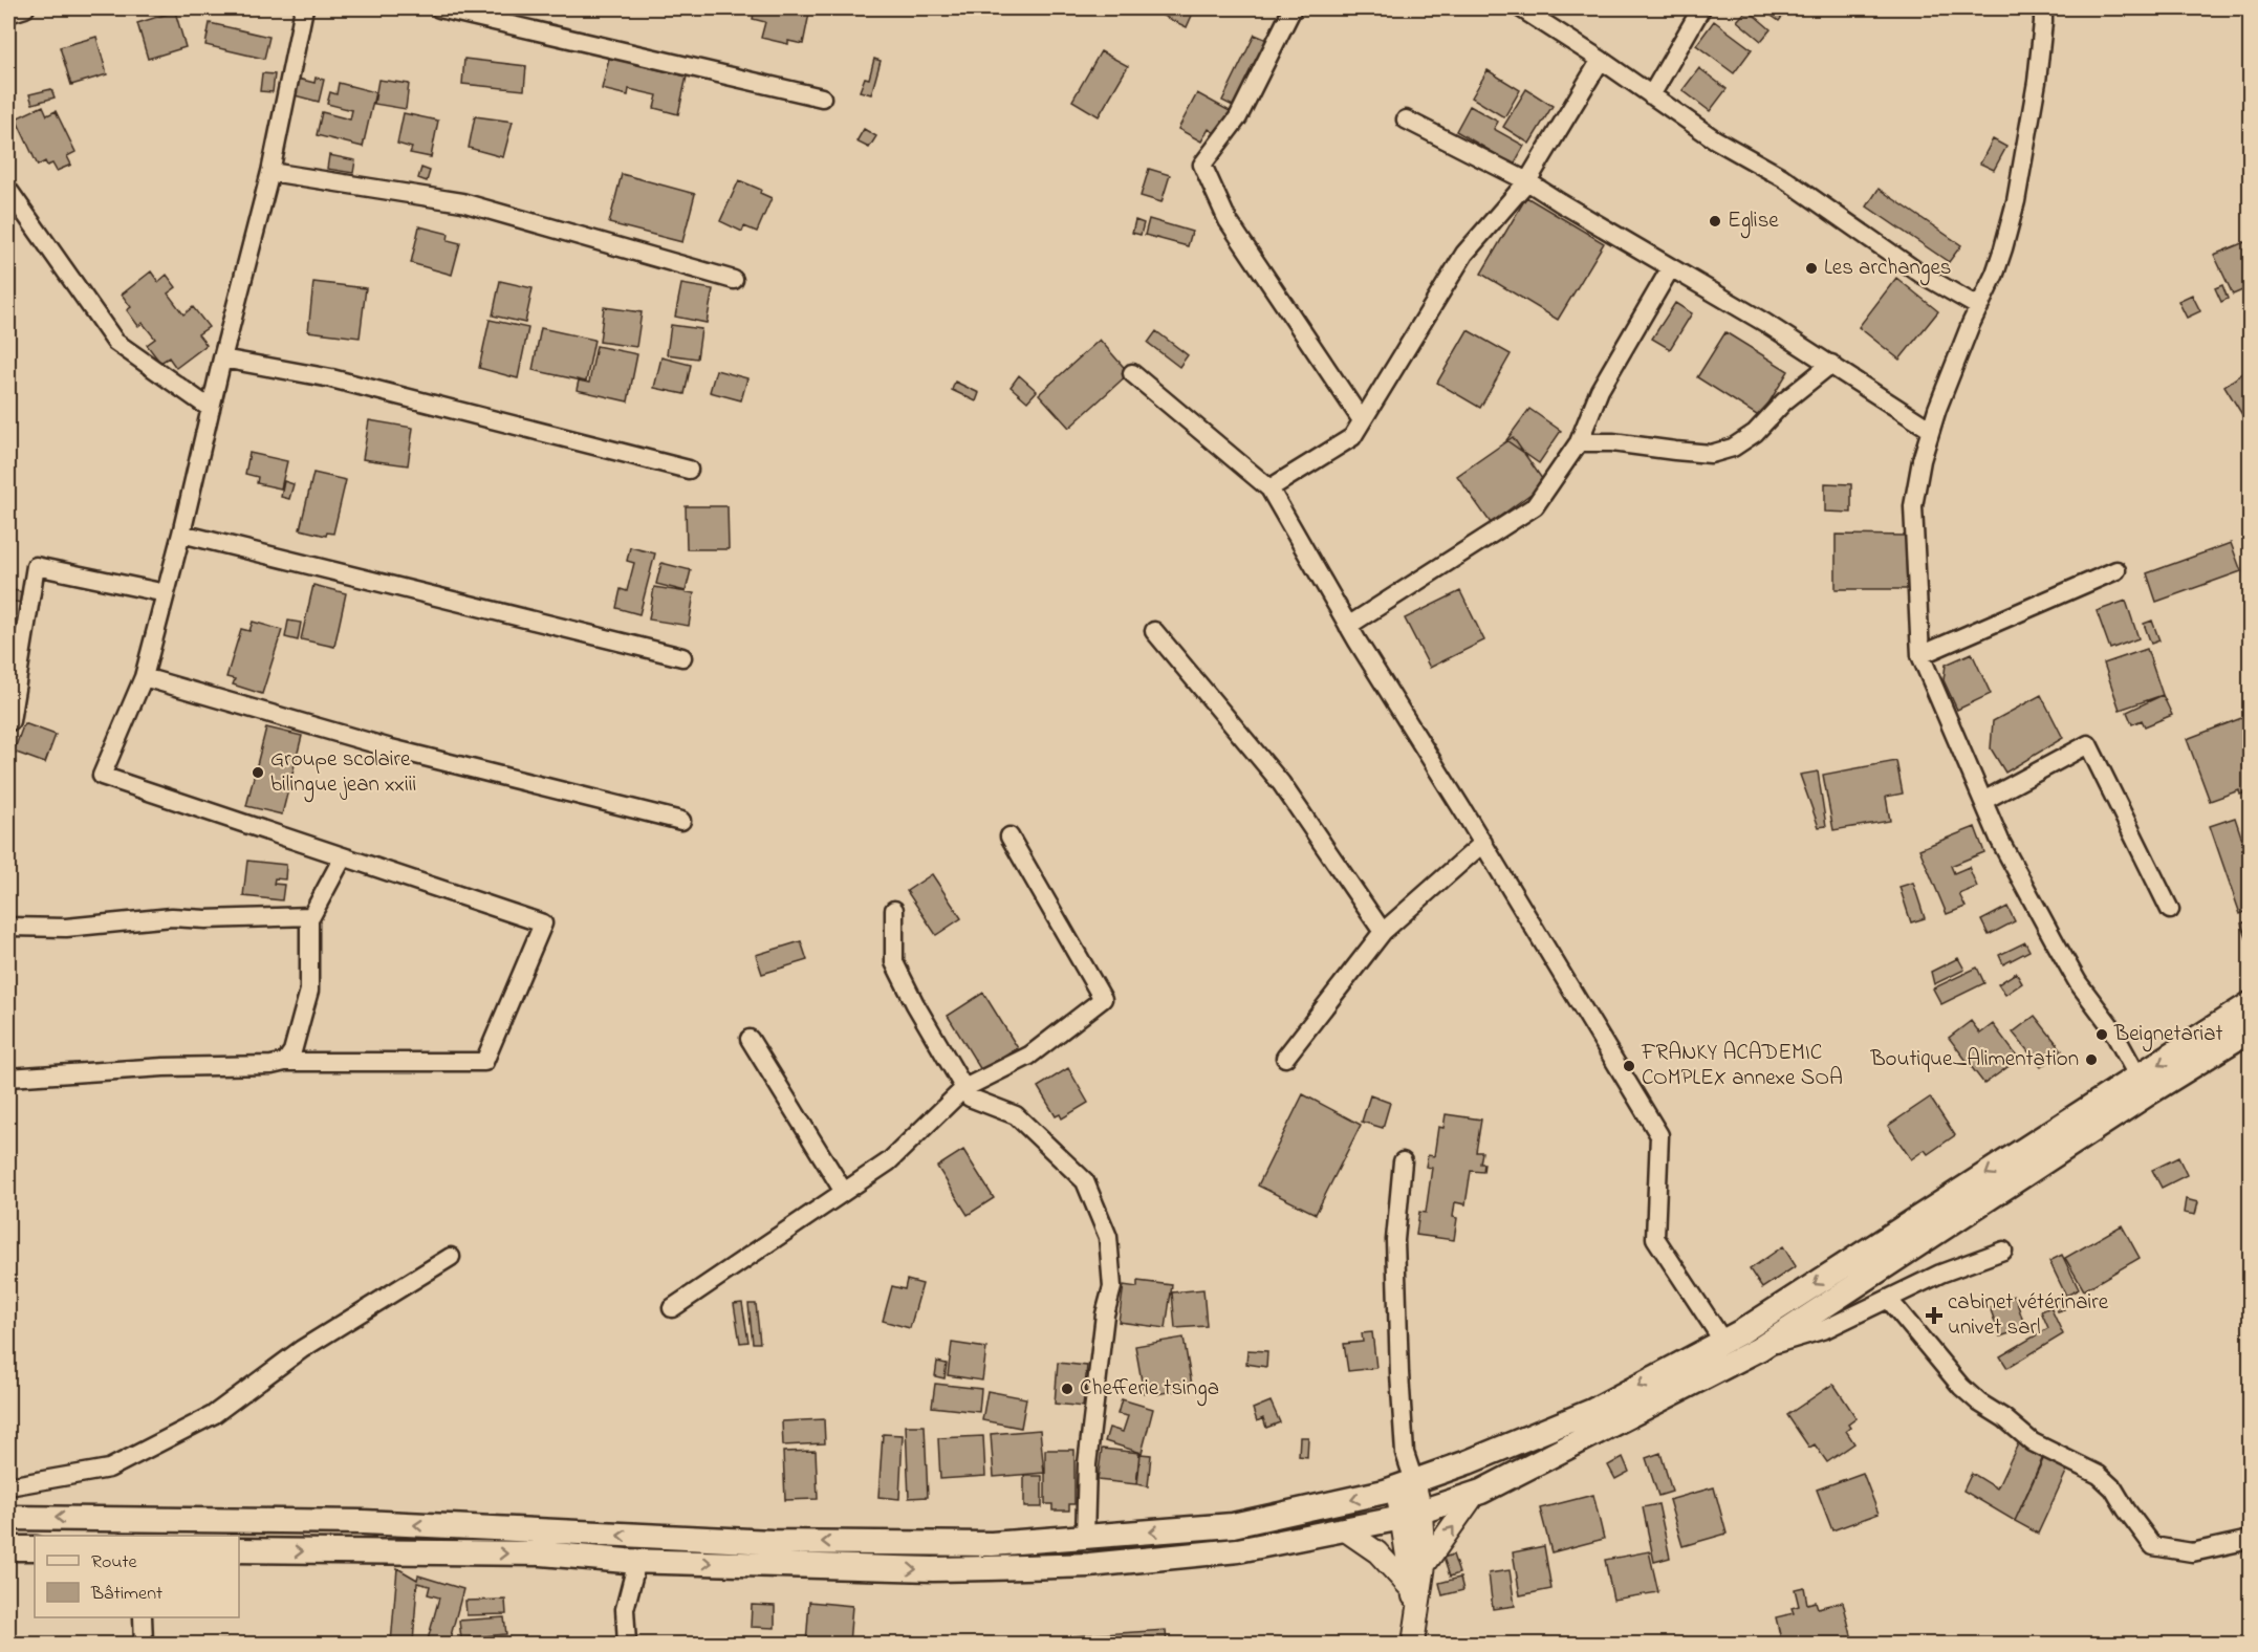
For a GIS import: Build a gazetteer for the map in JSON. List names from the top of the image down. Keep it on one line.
{"places":{"other":["Eglise","Les archanges","Groupe scolaire bilingue jean xxiii","Beignetariat","Boutique_Alimentation","FRANKY ACADEMIC COMPLEX annexe SOA","Chefferie tsinga"],"health":["cabinet vétérinaire univet sarl"]},"legend":["Route","Bâtiment"]}
